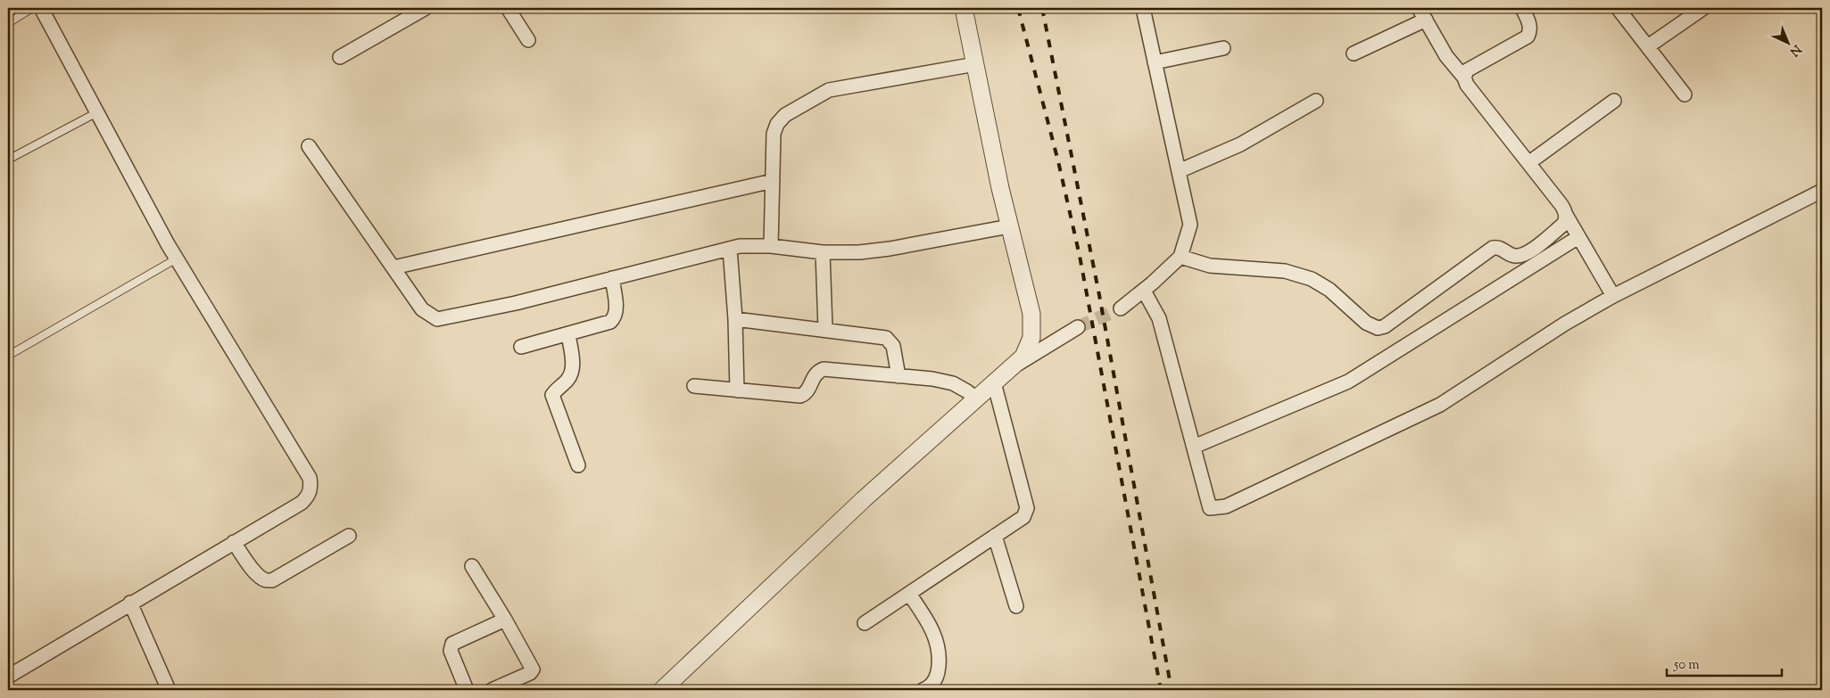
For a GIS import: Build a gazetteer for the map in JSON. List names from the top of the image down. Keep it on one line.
{"scale_bar":"50 m","north":"bottom right"}
